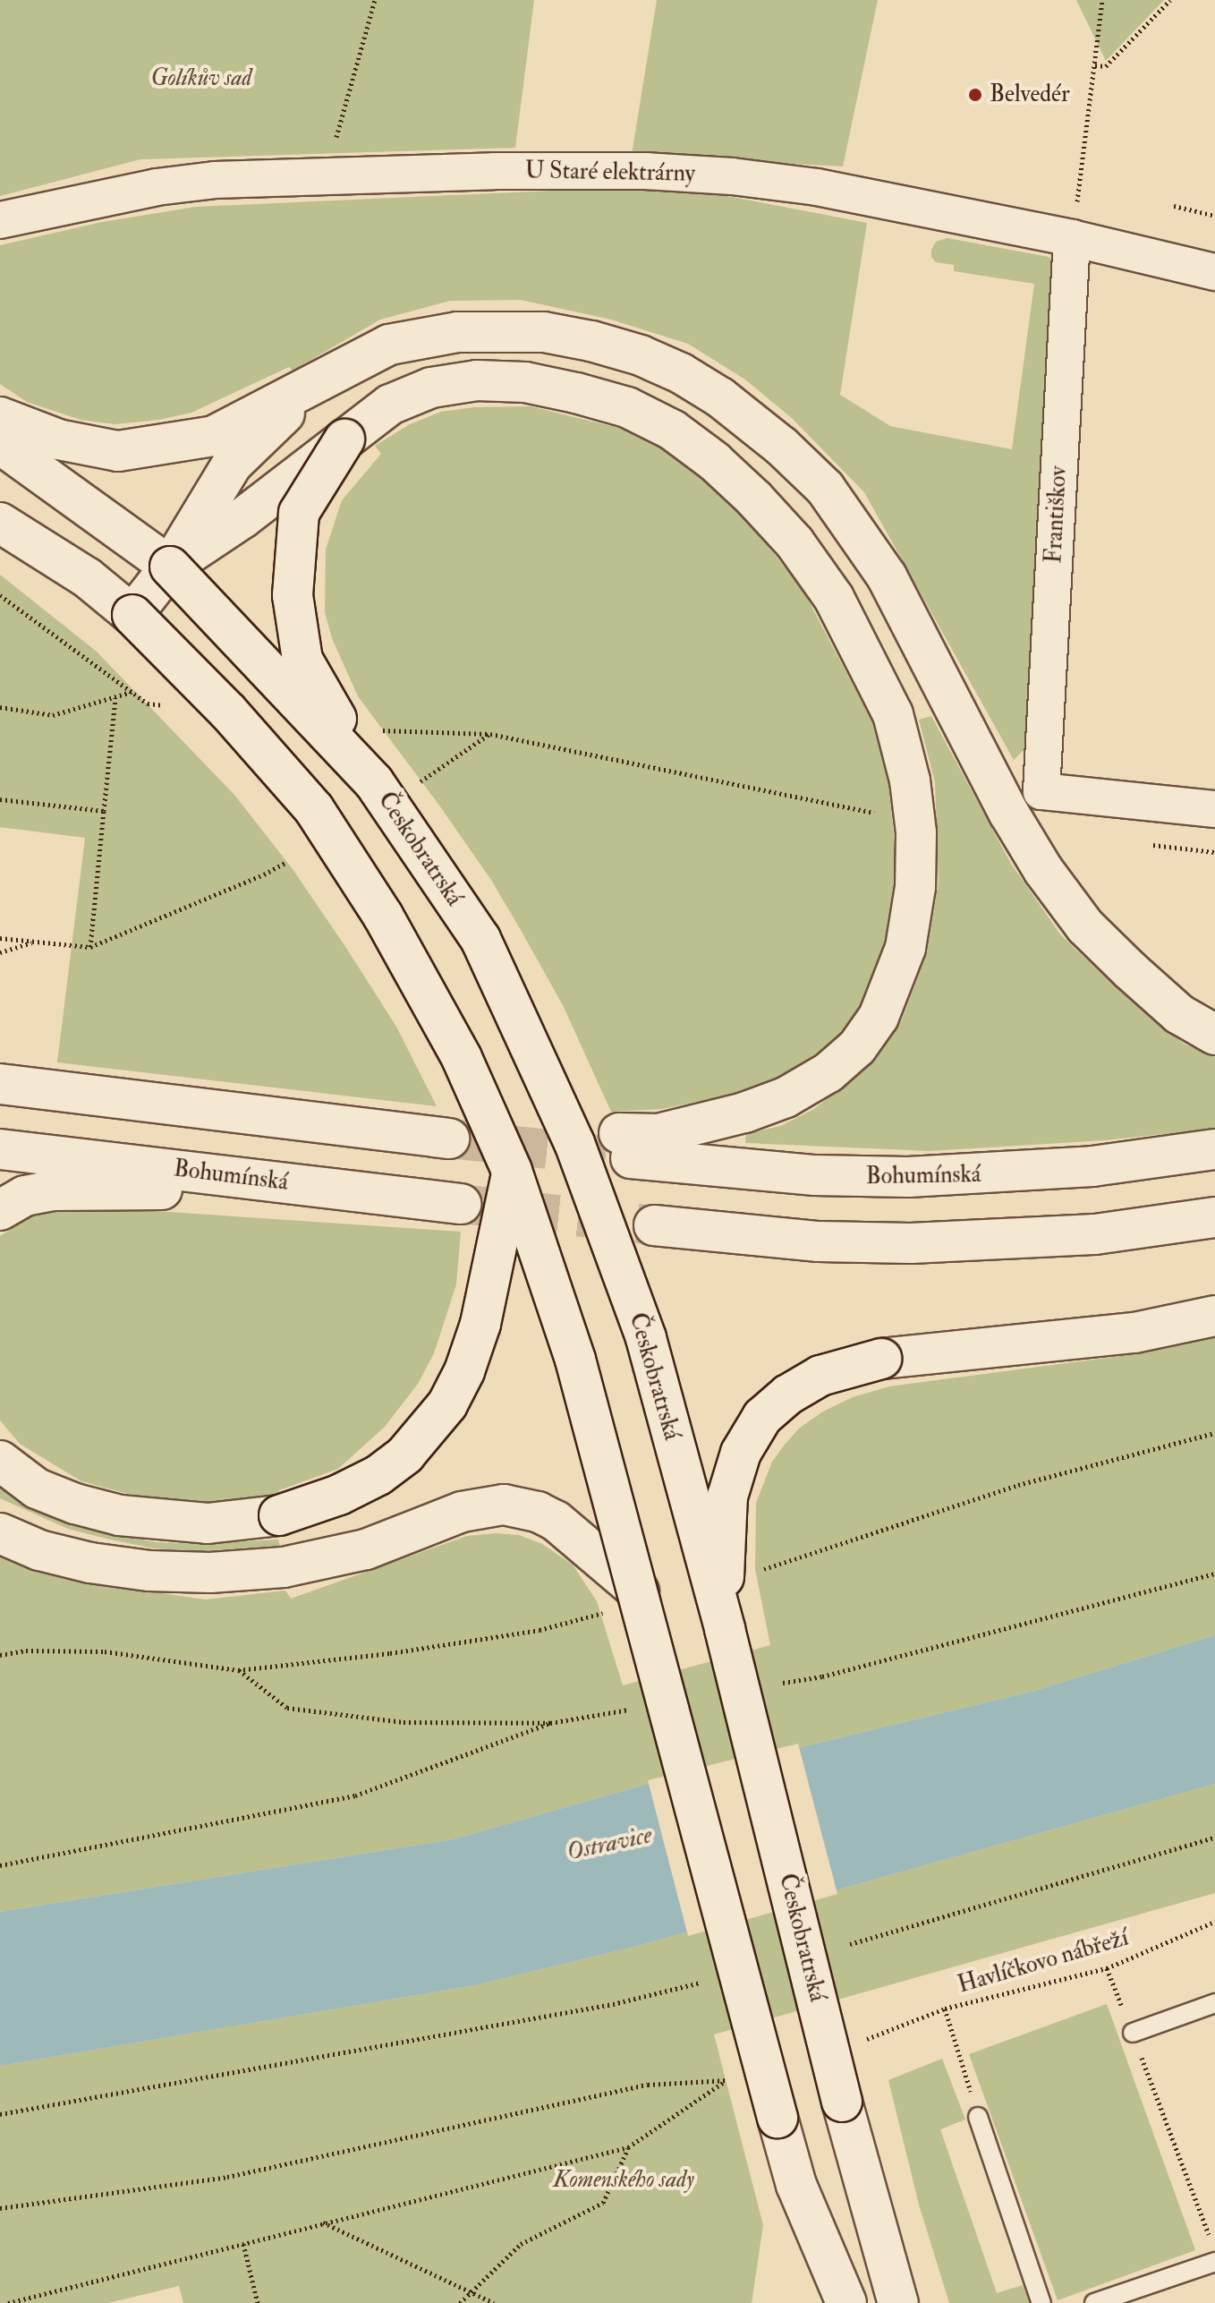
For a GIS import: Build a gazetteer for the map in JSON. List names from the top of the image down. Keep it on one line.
{"streets":{"main road":["Českobratrská","Bohumínská"],"street":["U Staré elektrárny","Františkov"],"path":["Havlíčkovo nábřeží"]},"crossings":[["U Staré elektrárny","Františkov"]],"water":["Ostravice"],"parks":["Golíkův sad","Komenského sady"],"places":["Belvedér"]}
